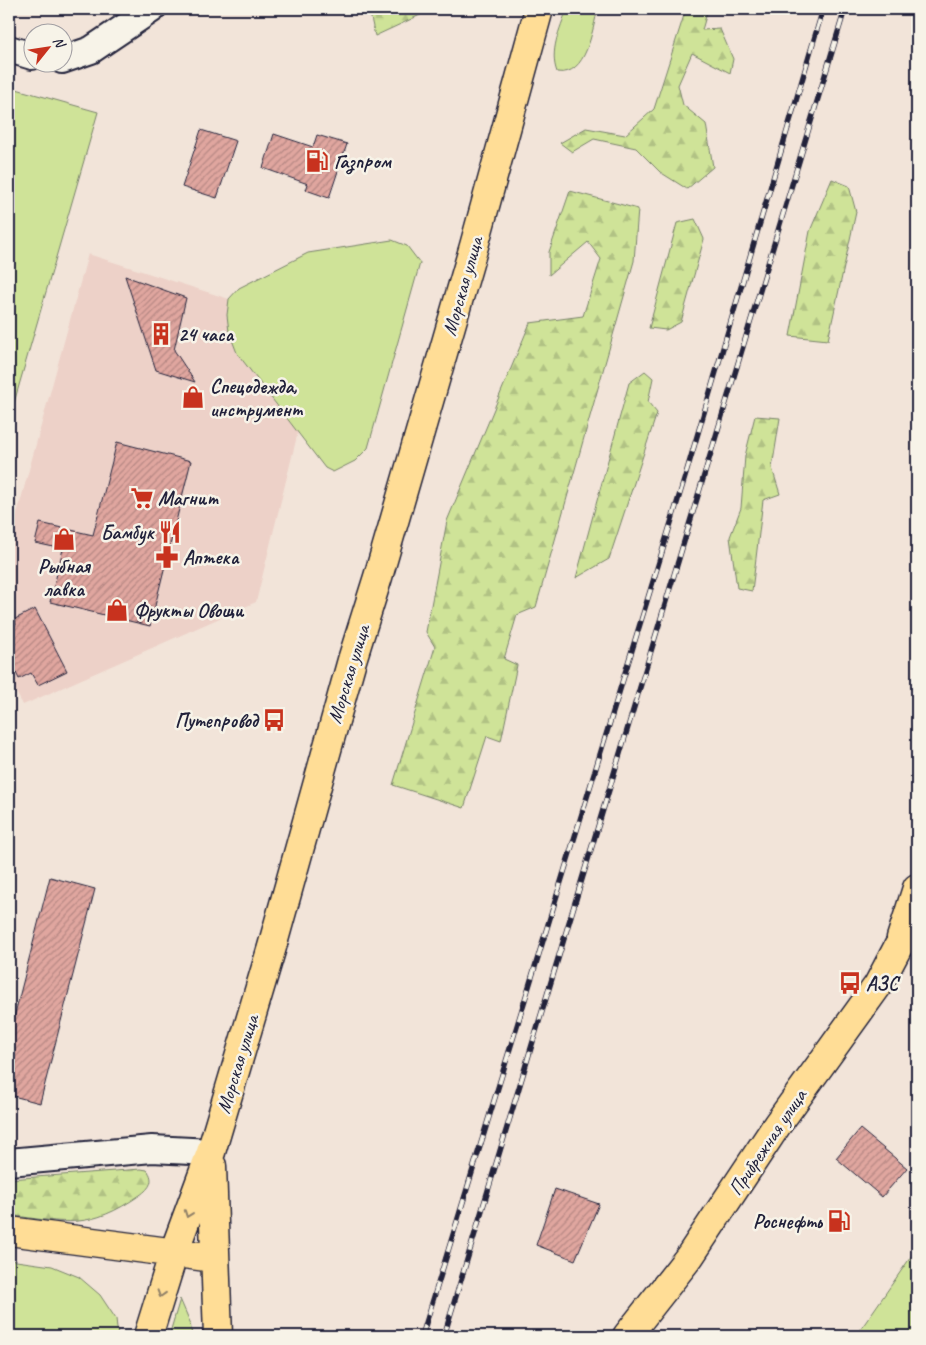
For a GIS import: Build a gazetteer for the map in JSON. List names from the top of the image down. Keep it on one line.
{"streets":{"main road":["Морская улица","Прибрежная улица"]},"places":{"fuel station":["Газпром","Роснефть"],"building":["24 часа"],"shop":["Спецодежда, инструмент","Рыбная лавка","Фрукты Овощи"],"supermarket":["Магнит"],"restaurant":["Бамбук"],"pharmacy":["Аптека"],"bus stop":["Путепровод","АЗС"]},"north":"top right"}
